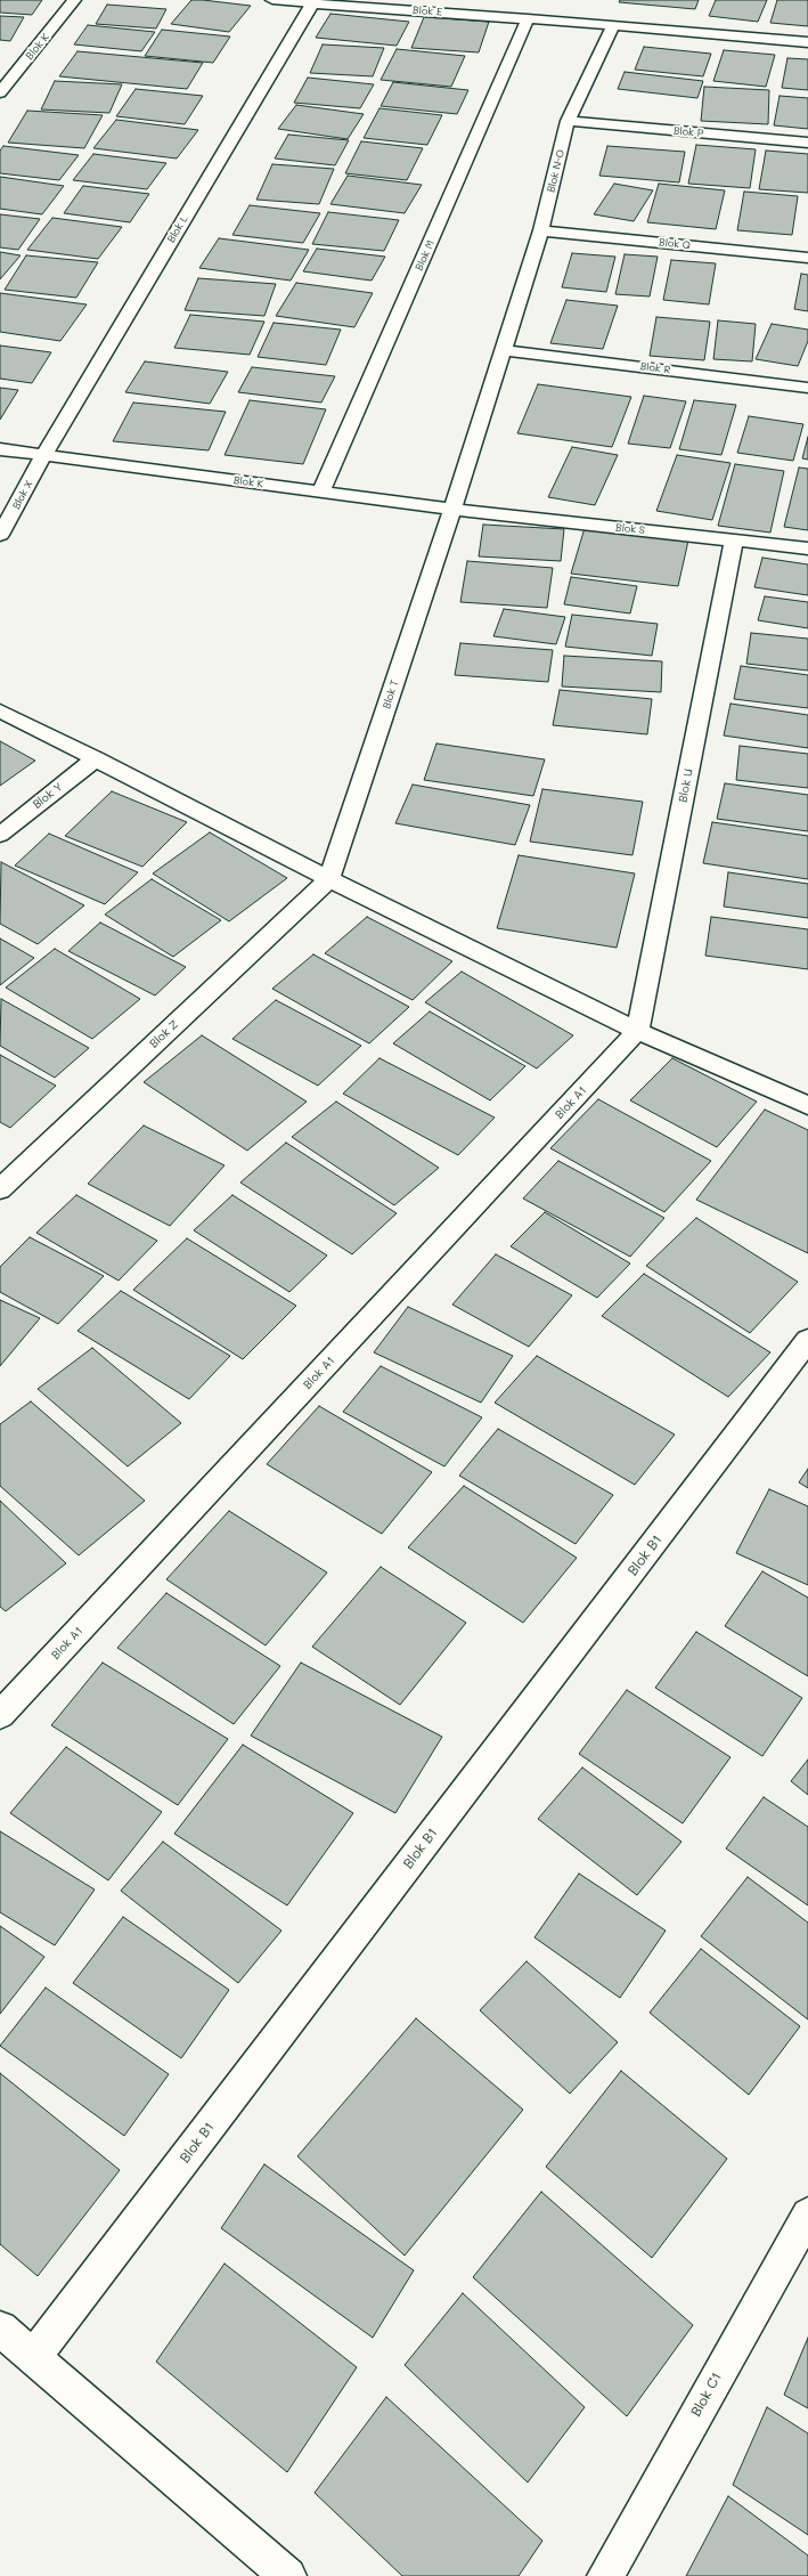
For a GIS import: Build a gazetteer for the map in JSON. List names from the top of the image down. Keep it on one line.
{"streets":{"street":["Blok E","Blok K","Blok P","Blok N-O","Blok L","Blok Q","Blok M","Blok R","Blok X","Blok S","Blok T","Blok U","Blok Y","Blok Z","Blok A1","Blok B1","Blok C1"]},"crossings":[["Blok E","Blok N-O"],["Blok E","Blok L"],["Blok E","Blok M"],["Blok K","Blok N-O"],["Blok K","Blok L"],["Blok K","Blok M"],["Blok K","Blok X"],["Blok K","Blok S"],["Blok K","Blok T"],["Blok P","Blok N-O"],["Blok N-O","Blok Q"],["Blok N-O","Blok R"],["Blok N-O","Blok S"],["Blok N-O","Blok T"],["Blok L","Blok X"],["Blok S","Blok T"],["Blok S","Blok U"],["Blok T","Blok Z"],["Blok U","Blok A1"]]}
